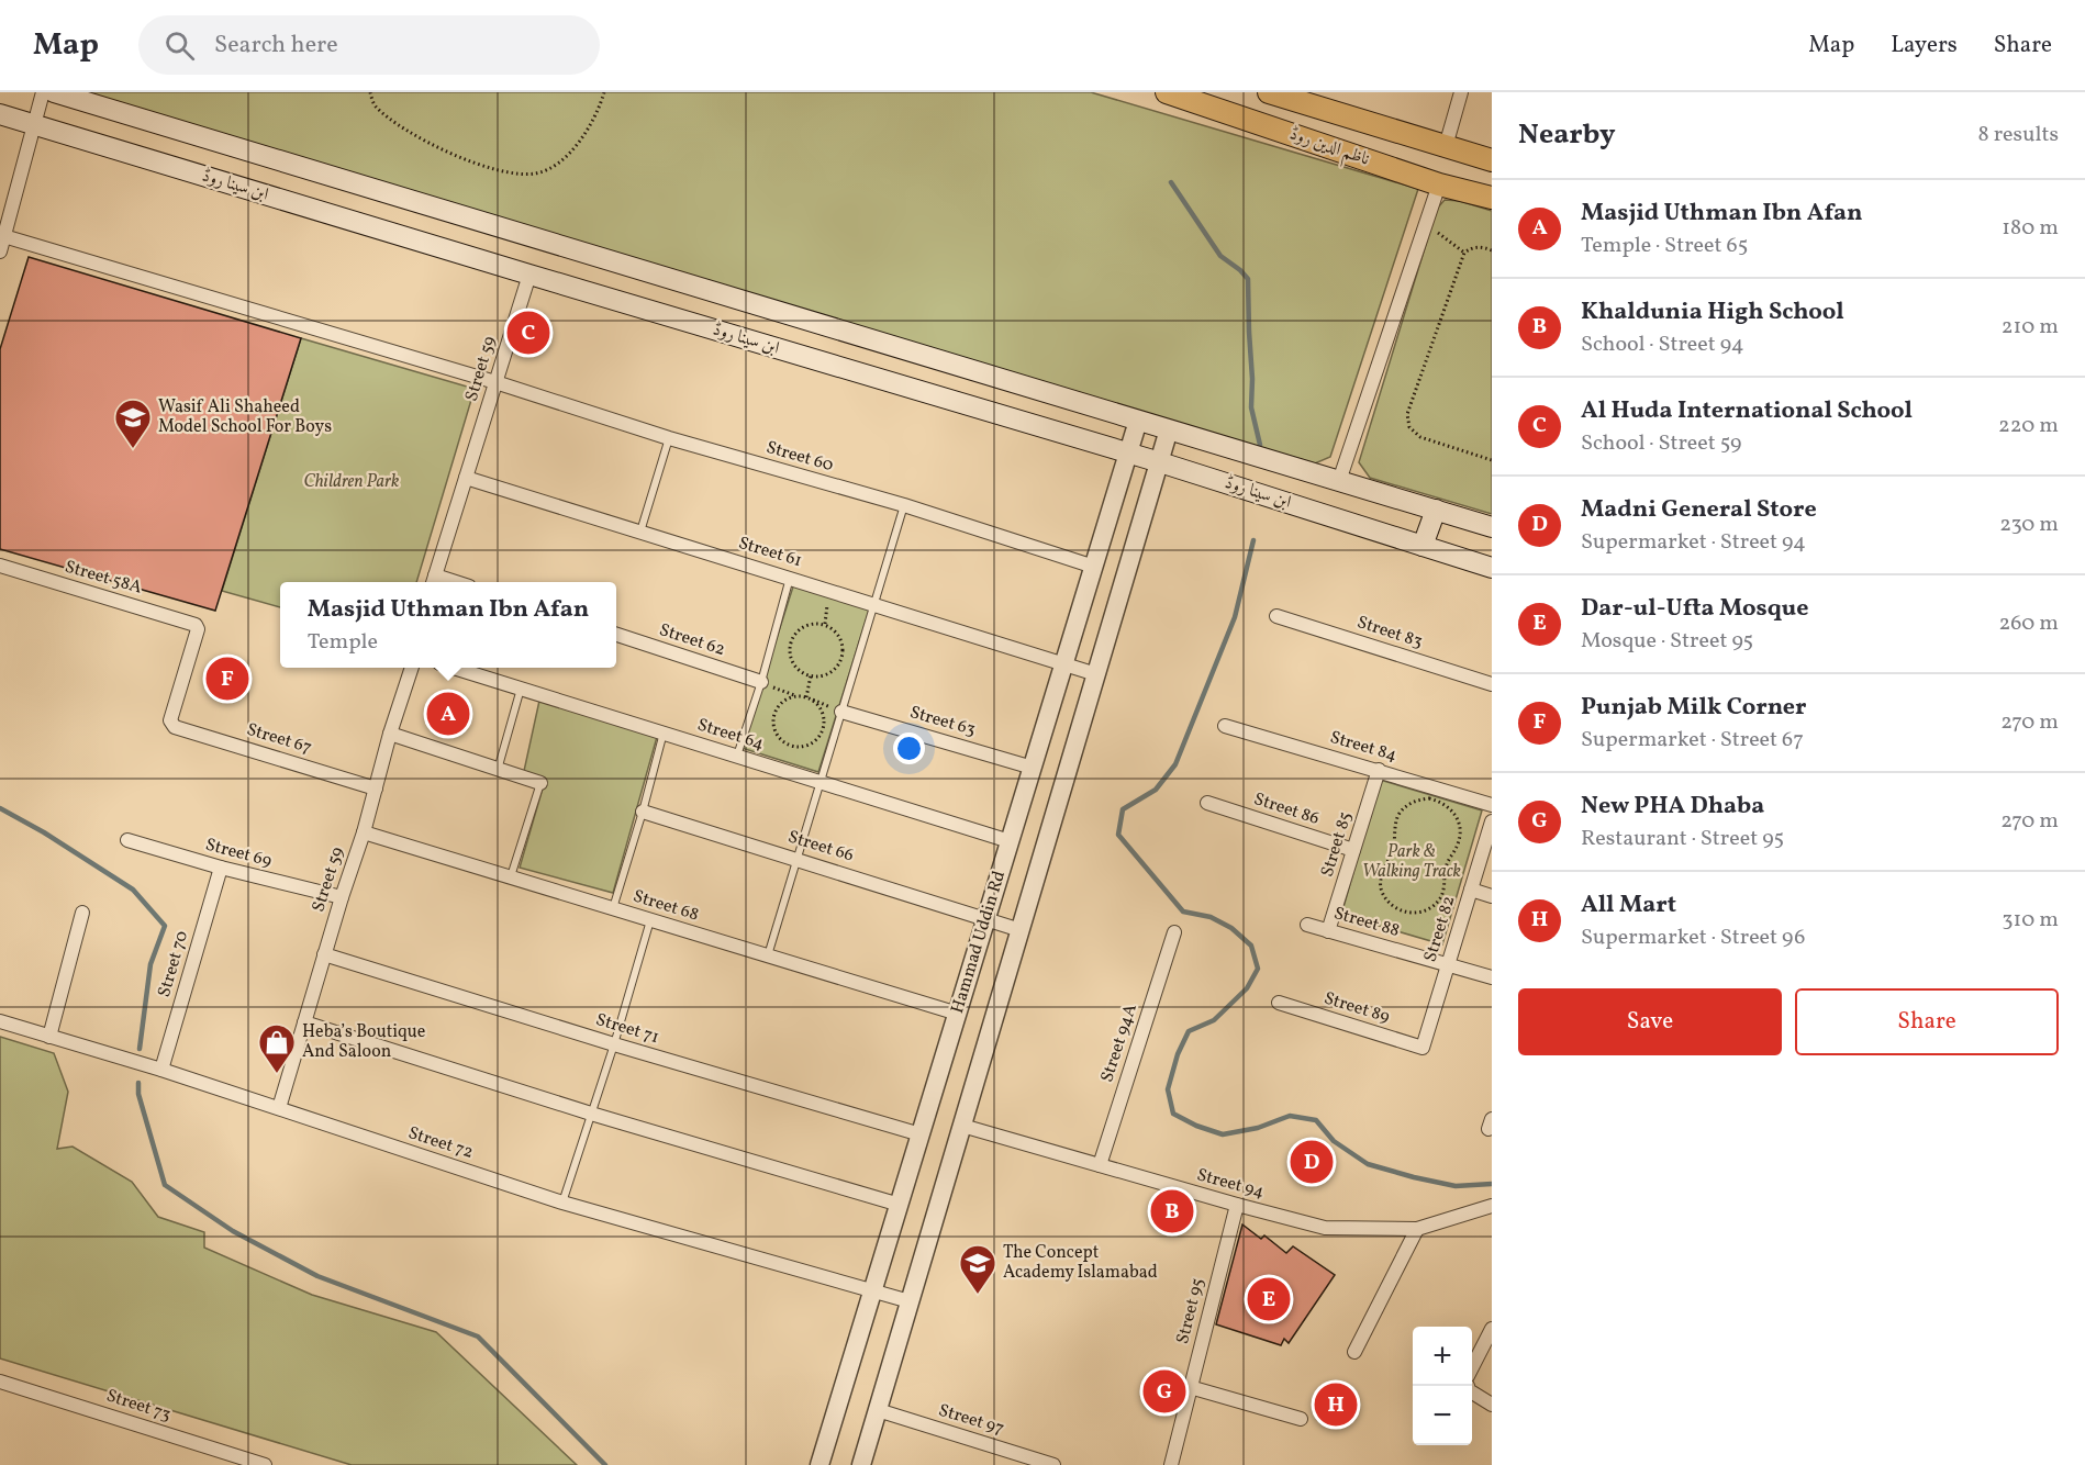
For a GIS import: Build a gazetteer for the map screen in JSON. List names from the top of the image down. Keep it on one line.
{"streets":{"main road":["ناظم الدین روڈ","ابن سینا روڈ"],"street":["Street 59","Street 60","Street 61","Street 58A","Street 83","Street 62","Street 63","Street 64","Street 67","Street 84","Street 86","Street 85","Street 66","Street 69","Street 68","Street 88","Street 82","Hammad Uddin Rd","Street 70","Street 89","Street 71","Street 94A","Street 72","Street 94","Street 95","Street 73","Street 97"]},"crossings":[["ابن سینا روڈ","Street 59"],["ابن سینا روڈ","Hammad Uddin Rd"],["Street 59","Street 60"],["Street 59","Street 61"],["Street 59","Street 67"],["Street 59","Street 69"],["Street 59","Street 68"],["Street 59","Street 71"],["Street 59","Street 72"],["Street 60","Hammad Uddin Rd"],["Street 61","Hammad Uddin Rd"],["Street 58A","Street 67"],["Street 63","Hammad Uddin Rd"],["Street 64","Hammad Uddin Rd"],["Street 84","Street 85"],["Street 86","Street 85"],["Street 85","Street 88"],["Street 66","Hammad Uddin Rd"],["Street 69","Street 70"],["Street 68","Hammad Uddin Rd"],["Street 88","Street 82"],["Street 82","Street 89"],["Hammad Uddin Rd","Street 71"],["Hammad Uddin Rd","Street 72"],["Hammad Uddin Rd","Street 94"],["Hammad Uddin Rd","Street 97"],["Street 70","Street 72"],["Street 94A","Street 94"],["Street 94","Street 95"]],"parks":["Children Park","Park & Walking Track"],"places":{"school or university":["Wasif Ali Shaheed Model School For Boys","The Concept Academy Islamabad"],"shop":["Heba’s Boutique And Saloon"]},"page":{"header":"Map","search":"Search here","nav":["Map","Layers","Share"],"heading":["Nearby","8 results"],"list":[{"mark":"A","name":"Masjid Uthman Ibn Afan","note":"Temple · Street 65","value":"180 m"},{"mark":"B","name":"Khaldunia High School","note":"School · Street 94","value":"210 m"},{"mark":"C","name":"Al Huda International School","note":"School · Street 59","value":"220 m"},{"mark":"D","name":"Madni General Store","note":"Supermarket · Street 94","value":"230 m"},{"mark":"E","name":"Dar-ul-Ufta Mosque","note":"Mosque · Street 95","value":"260 m"},{"mark":"F","name":"Punjab Milk Corner","note":"Supermarket · Street 67","value":"270 m"},{"mark":"G","name":"New PHA Dhaba","note":"Restaurant · Street 95","value":"270 m"},{"mark":"H","name":"All Mart","note":"Supermarket · Street 96","value":"310 m"}],"pins":["C","F","A","D","B","E","G","H"],"popup":["Masjid Uthman Ibn Afan","Temple"],"buttons":["Save","Share"],"map_buttons":["+","−"]}}
